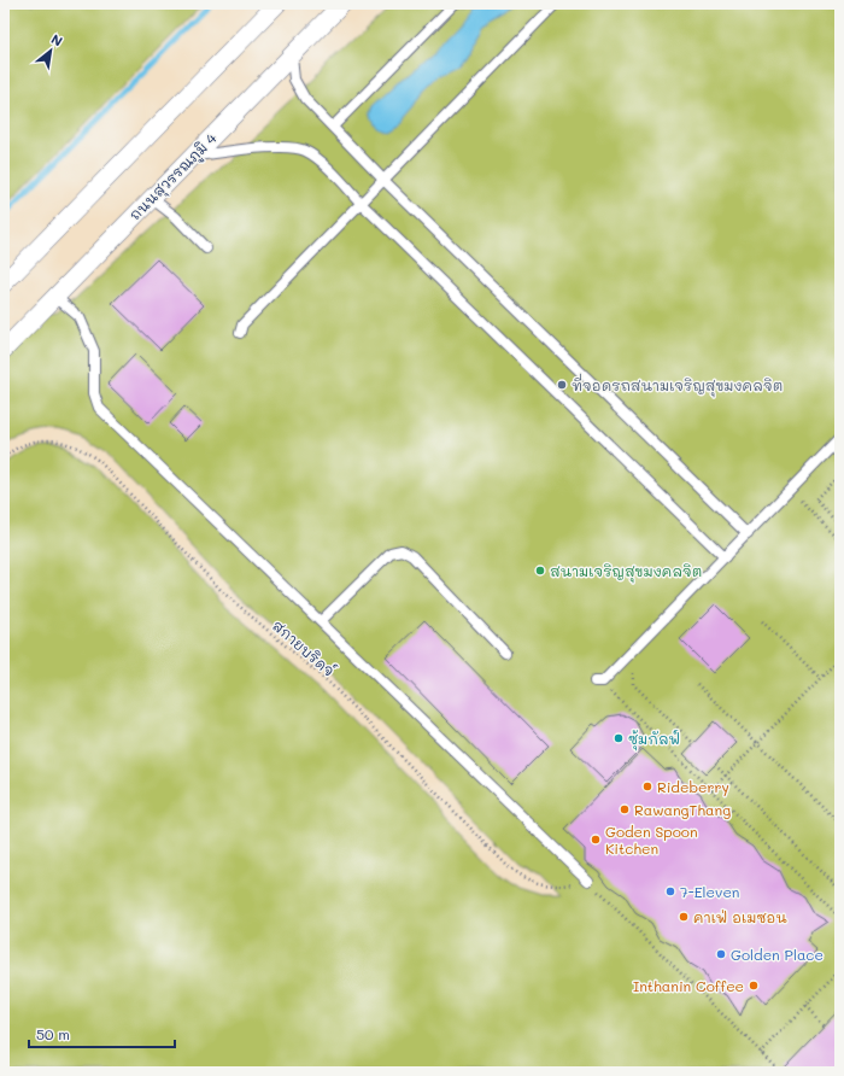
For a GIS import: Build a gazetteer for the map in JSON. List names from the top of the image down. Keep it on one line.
{"streets":{"street":["ถนนสุวรรณภูมิ 4"],"path":["สกายบริดจ์"]},"places":["ที่จอดรถสนามเจริญสุขมงคลจิต","สนามเจริญสุขมงคลจิต","ซุ้มกัลฟ์","Rideberry","RawangThang","Goden Spoon Kitchen","7-Eleven","คาเฟ่ อเมซอน","Golden Place","Inthanin Coffee"],"scale_bar":"50 m","north":"top right"}
